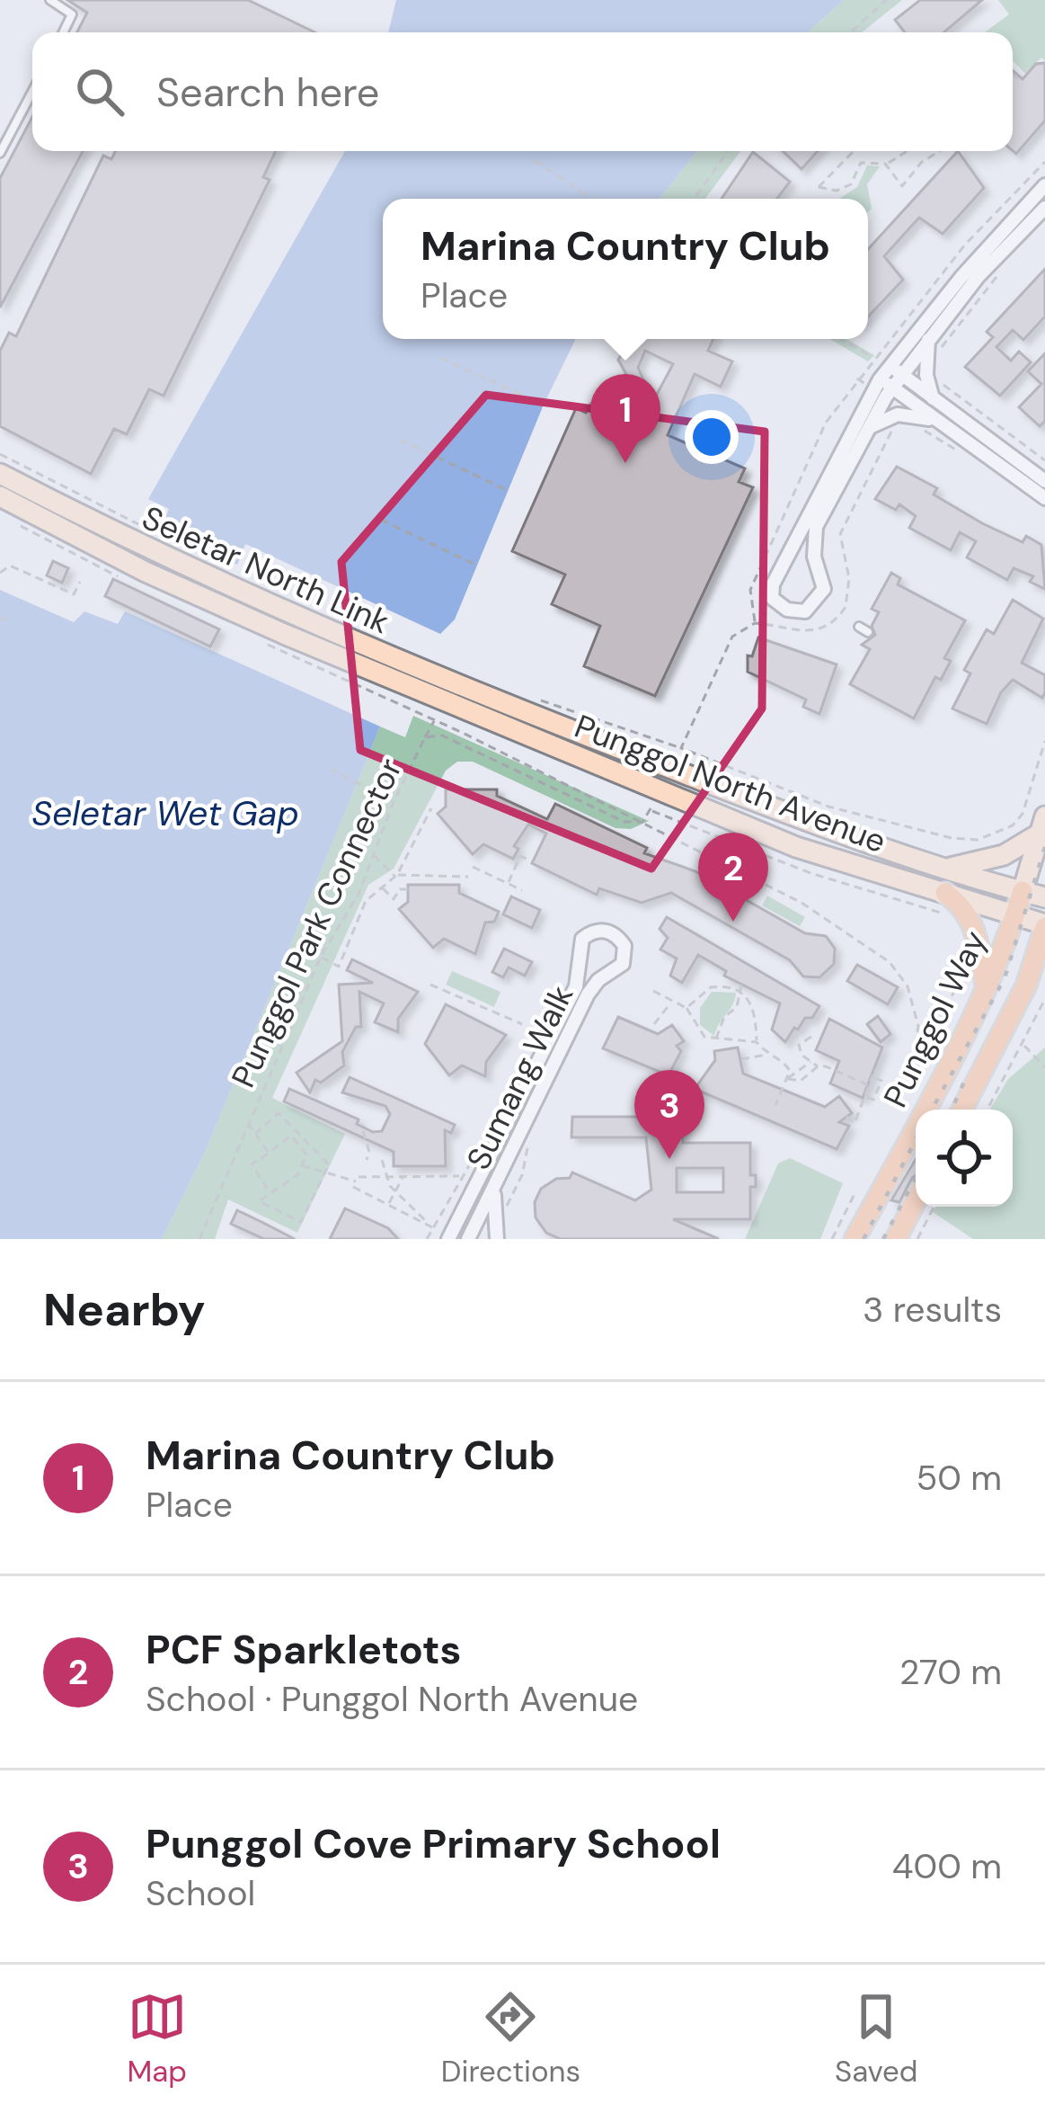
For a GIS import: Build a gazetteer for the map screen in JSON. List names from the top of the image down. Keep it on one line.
{"streets":{"main road":["Seletar North Link","Punggol North Avenue","Punggol Way"],"street":["Sumang Walk"],"path":["Punggol Park Connector"]},"crossings":[["Seletar North Link","Punggol North Avenue"],["Punggol North Avenue","Punggol Way"]],"water":["Seletar Wet Gap"],"page":{"search":"Search here","popup":["Marina Country Club","Place"],"pins":["1","2","3"],"heading":["Nearby","3 results"],"list":[{"mark":"1","name":"Marina Country Club","note":"Place","value":"50 m"},{"mark":"2","name":"PCF Sparkletots","note":"School · Punggol North Avenue","value":"270 m"},{"mark":"3","name":"Punggol Cove Primary School","note":"School","value":"400 m"}],"nav":["Map","Directions","Saved"]}}
